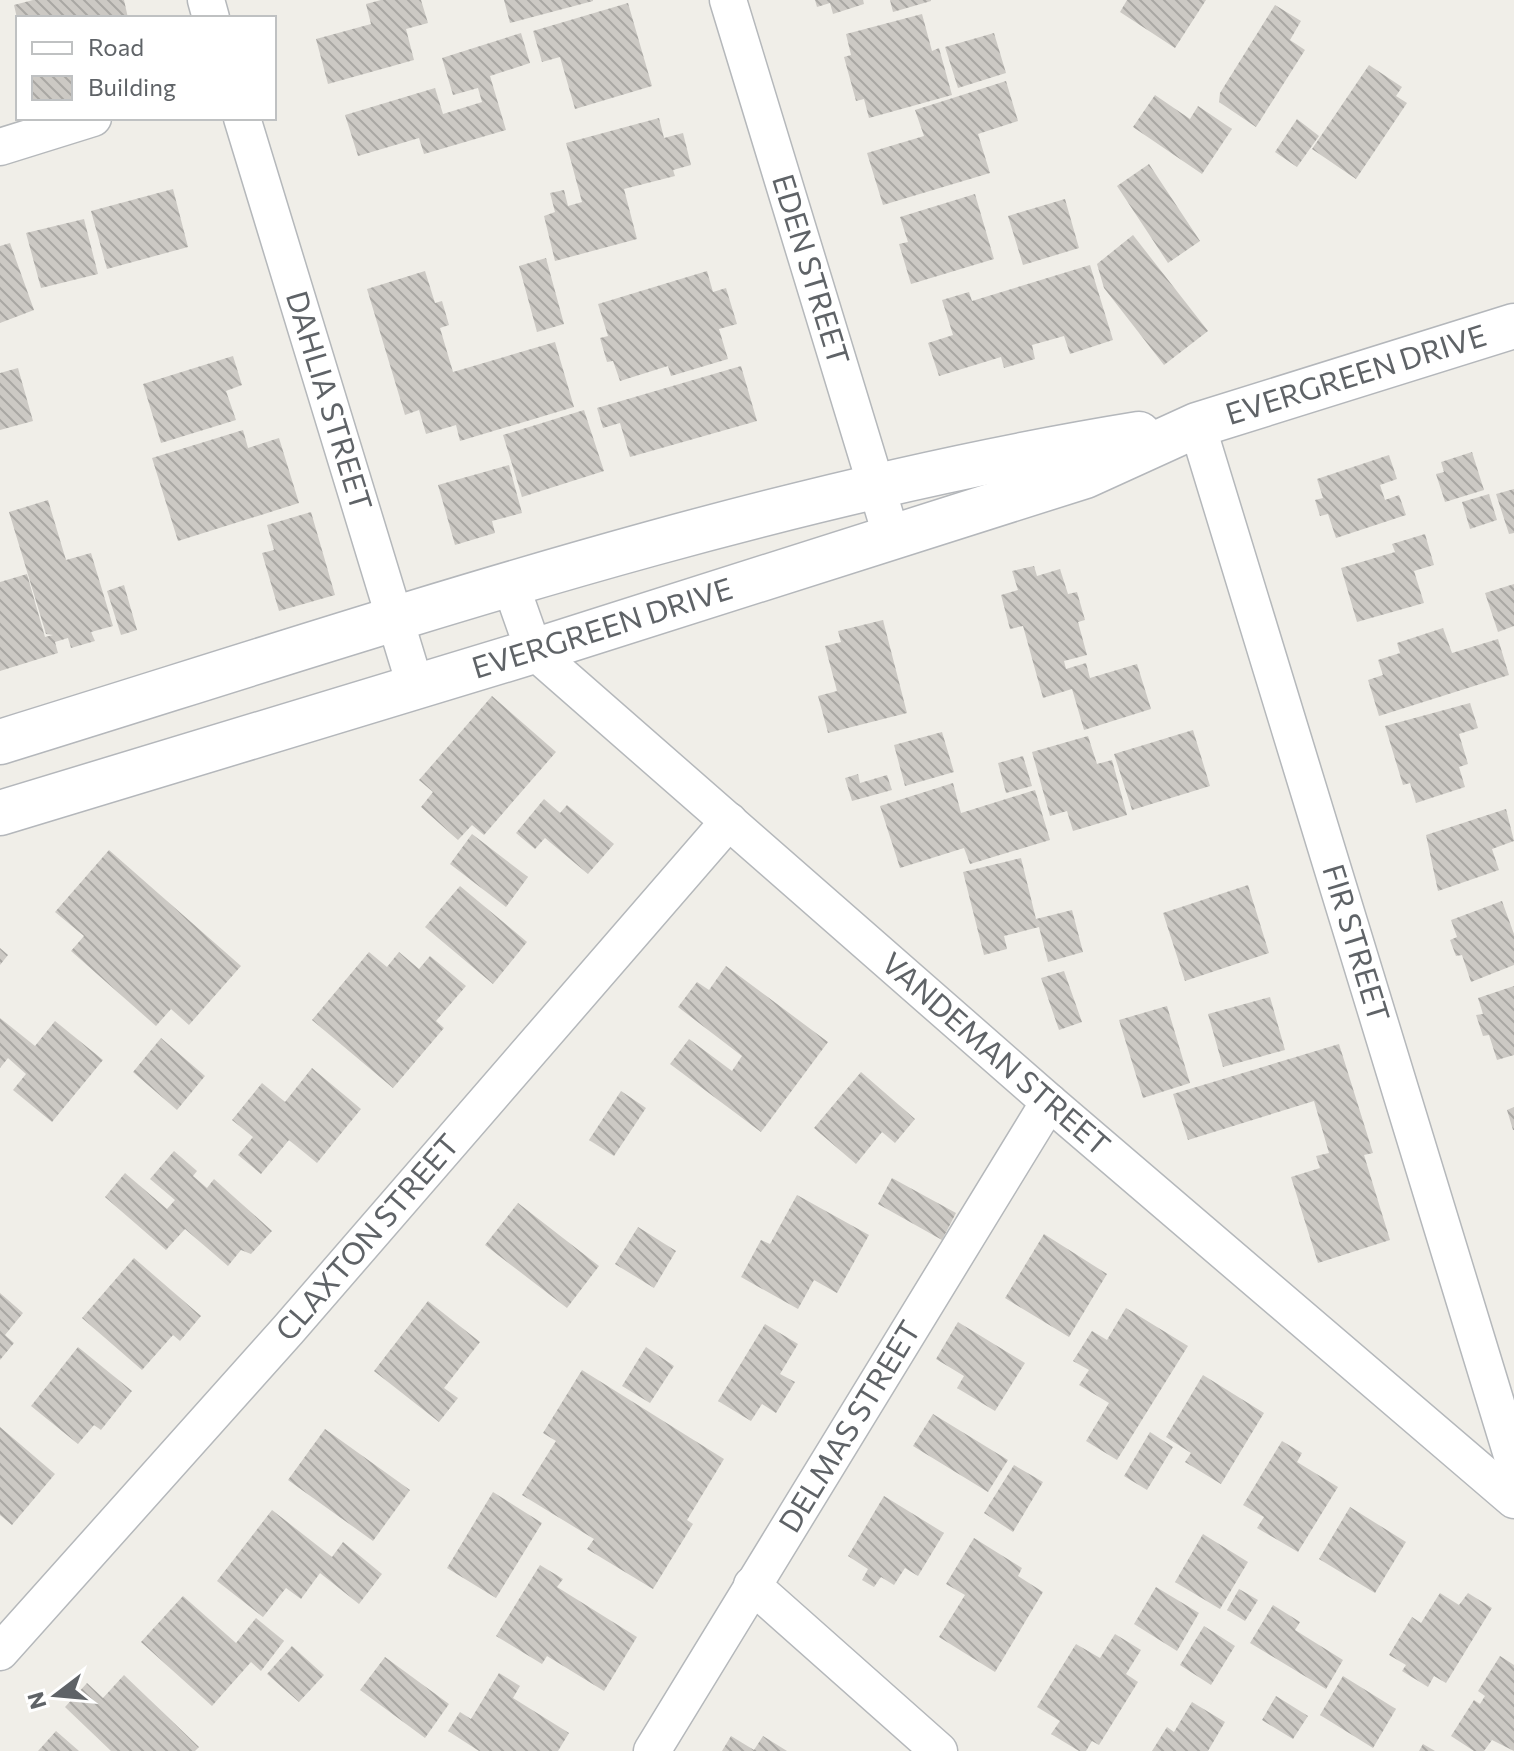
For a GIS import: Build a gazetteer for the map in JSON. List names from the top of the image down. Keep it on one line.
{"streets":{"street":["EDEN STREET","EVERGREEN DRIVE","DAHLIA STREET","FIR STREET","VANDEMAN STREET","CLAXTON STREET","DELMAS STREET"]},"crossings":[["EDEN STREET","EVERGREEN DRIVE"],["EVERGREEN DRIVE","DAHLIA STREET"],["EVERGREEN DRIVE","FIR STREET"],["EVERGREEN DRIVE","VANDEMAN STREET"],["VANDEMAN STREET","CLAXTON STREET"],["VANDEMAN STREET","DELMAS STREET"]],"legend":["Road","Building"],"north":"left"}
